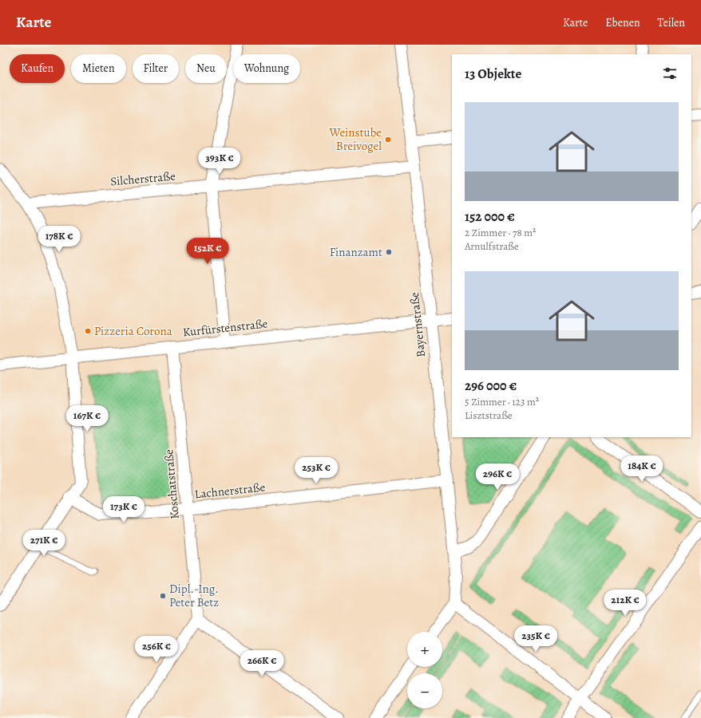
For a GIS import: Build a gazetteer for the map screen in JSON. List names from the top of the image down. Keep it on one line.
{"streets":{"street":["Silcherstraße","Bayernstraße","Kurfürstenstraße","Koschatstraße","Lachnerstraße"]},"crossings":[["Silcherstraße","Bayernstraße"],["Bayernstraße","Kurfürstenstraße"],["Bayernstraße","Lachnerstraße"],["Kurfürstenstraße","Koschatstraße"],["Koschatstraße","Lachnerstraße"]],"places":["Weinstube Breivogel","Finanzamt","Pizzeria Corona","Dipl.-Ing. Peter Betz"],"page":{"header":"Karte","nav":["Karte","Ebenen","Teilen"],"chip":["Kaufen","Mieten","Filter","Neu","Wohnung"],"heading":"13 Objekte","list":[{"name":"152 000 €","note":"2 Zimmer · 78 m² · Arnulfstraße"},{"name":"296 000 €","note":"5 Zimmer · 123 m² · Lisztstraße"}],"price":["393K €","178K €","152K €","167K €","184K €","253K €","296K €","173K €","271K €","212K €","235K €","256K €","266K €"],"map_buttons":["+","−"]}}
